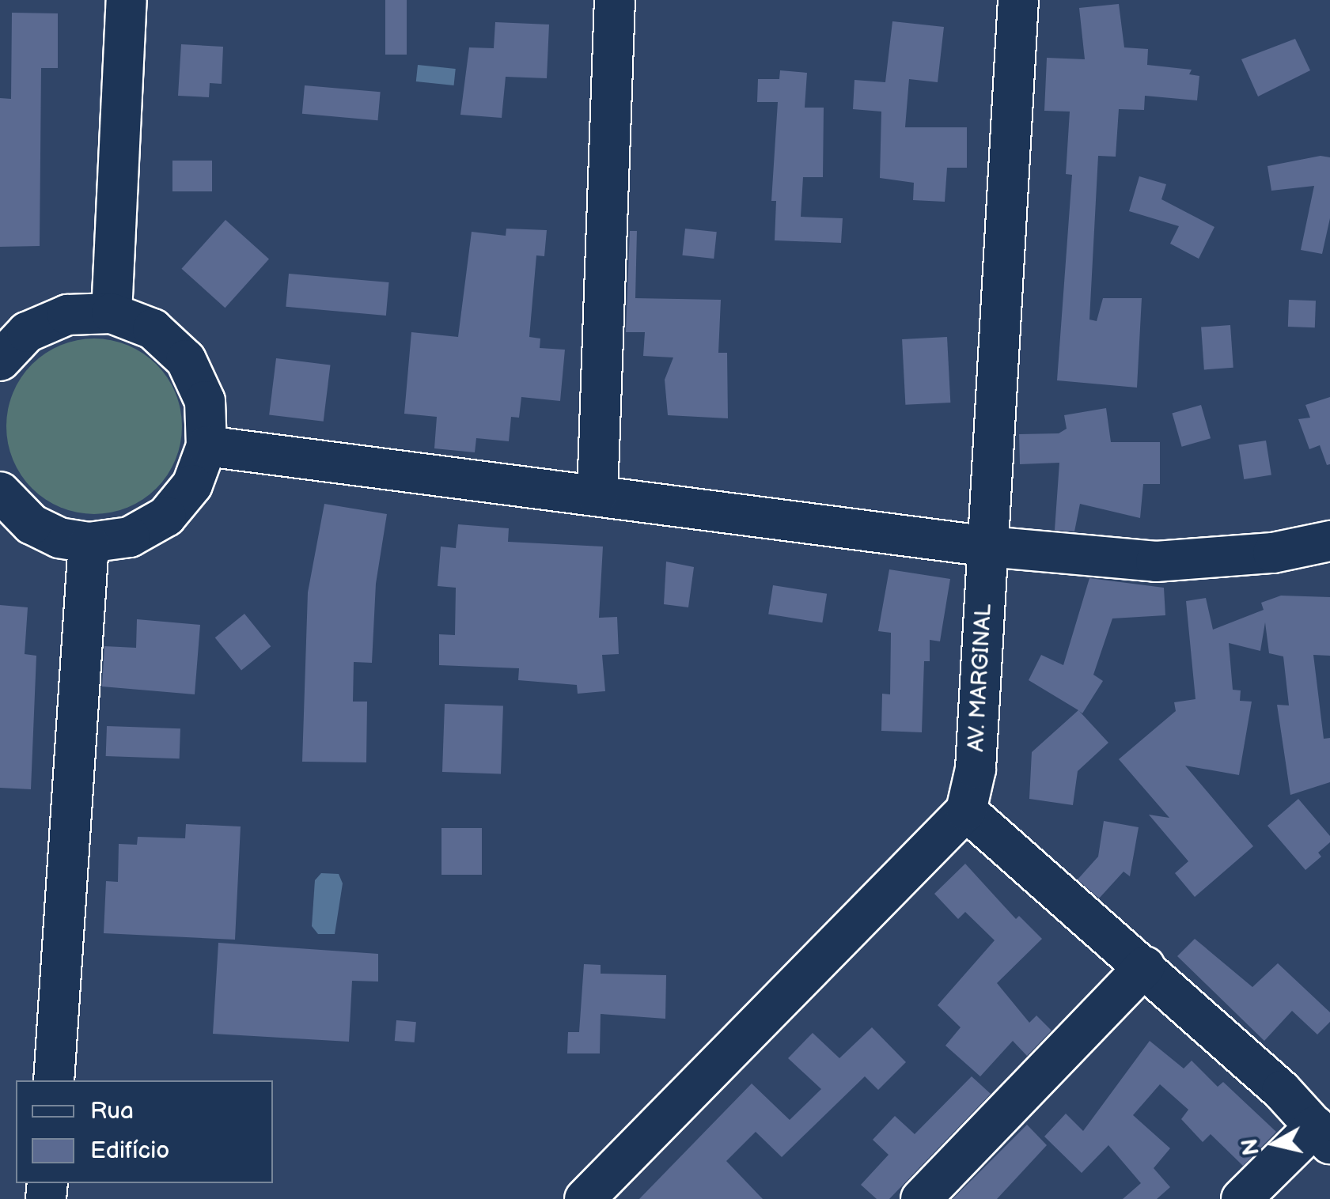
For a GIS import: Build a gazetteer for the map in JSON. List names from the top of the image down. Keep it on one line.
{"streets":{"street":["AV. MARGINAL"]},"legend":["Rua","Edifício"],"north":"left"}
